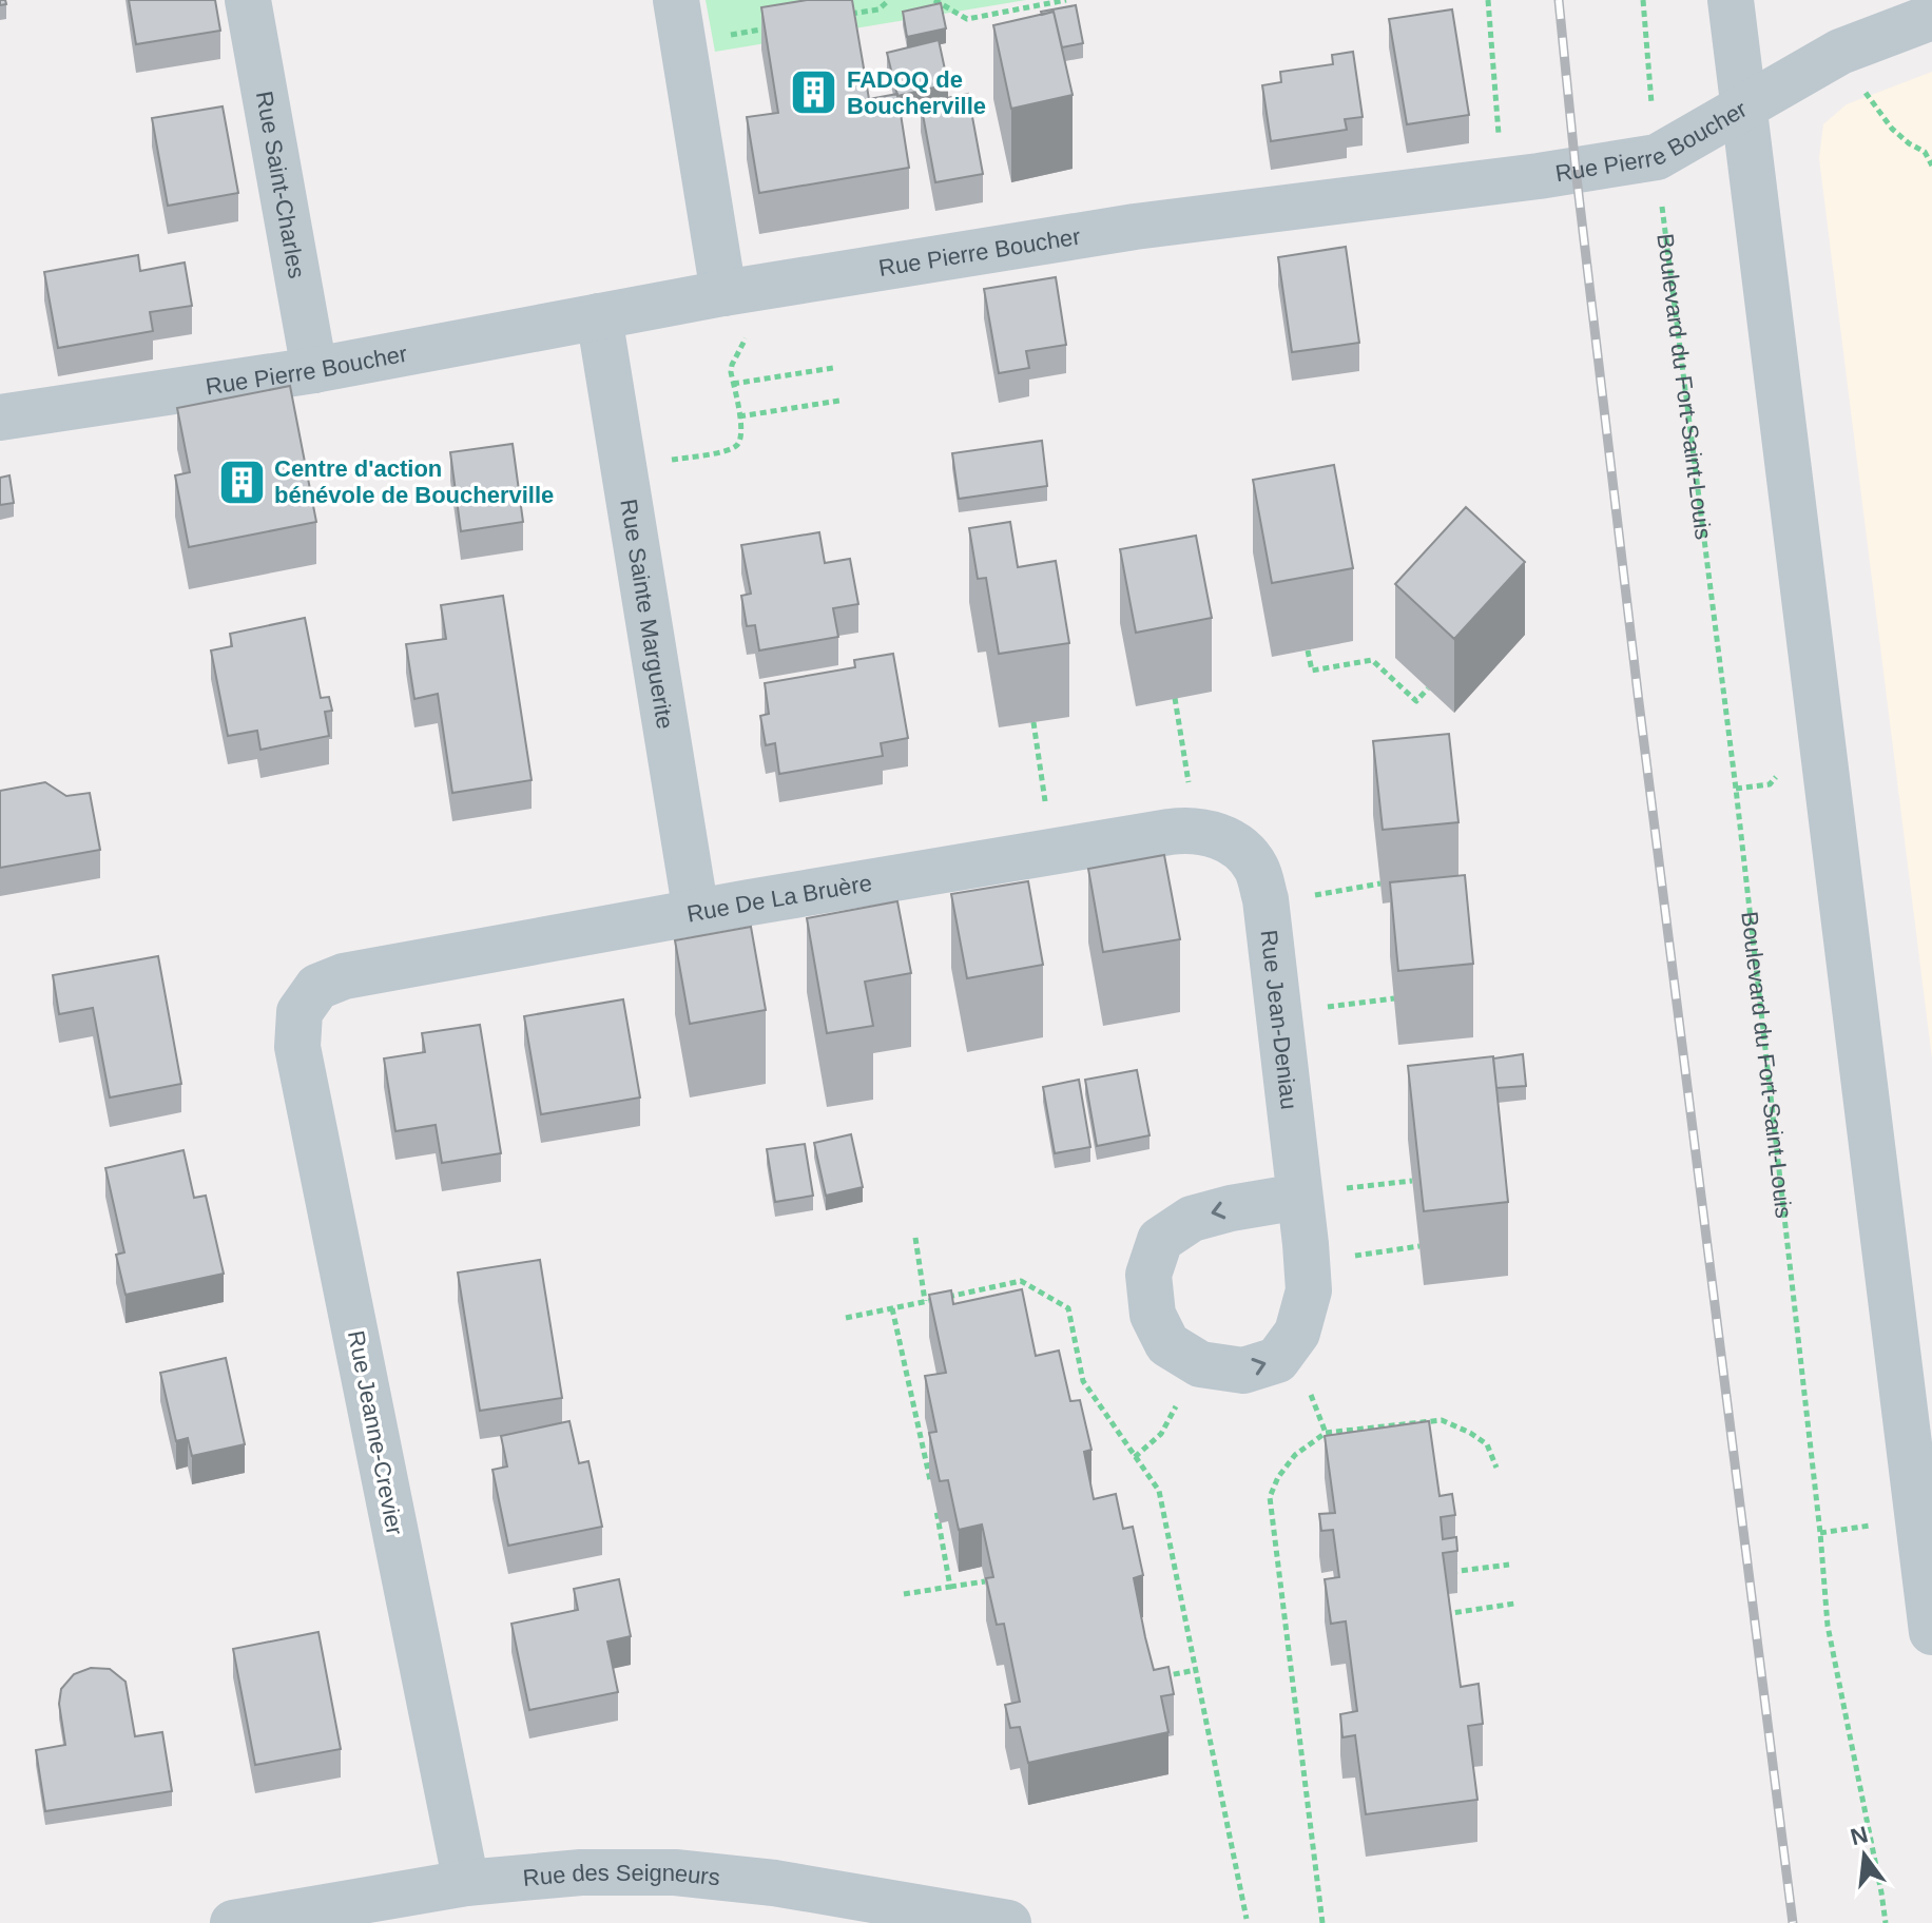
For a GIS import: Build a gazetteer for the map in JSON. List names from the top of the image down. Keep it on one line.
{"streets":{"street":["Rue Pierre Boucher","Rue Saint-Charles","Rue Sainte Marguerite","Rue De La Bruère","Rue Jean-Deniau","Rue Jeanne-Crevier","Rue des Seigneurs"],"path":["Boulevard du Fort-Saint-Louis"]},"crossings":[["Rue Pierre Boucher","Rue Saint-Charles"],["Rue Pierre Boucher","Rue Sainte Marguerite"],["Rue Sainte Marguerite","Rue De La Bruère"],["Rue De La Bruère","Rue Jean-Deniau"],["Rue De La Bruère","Rue Jeanne-Crevier"],["Rue Jeanne-Crevier","Rue des Seigneurs"]],"places":{"building":["FADOQ de Boucherville","Centre d'action bénévole de Boucherville"]},"north":"top"}
